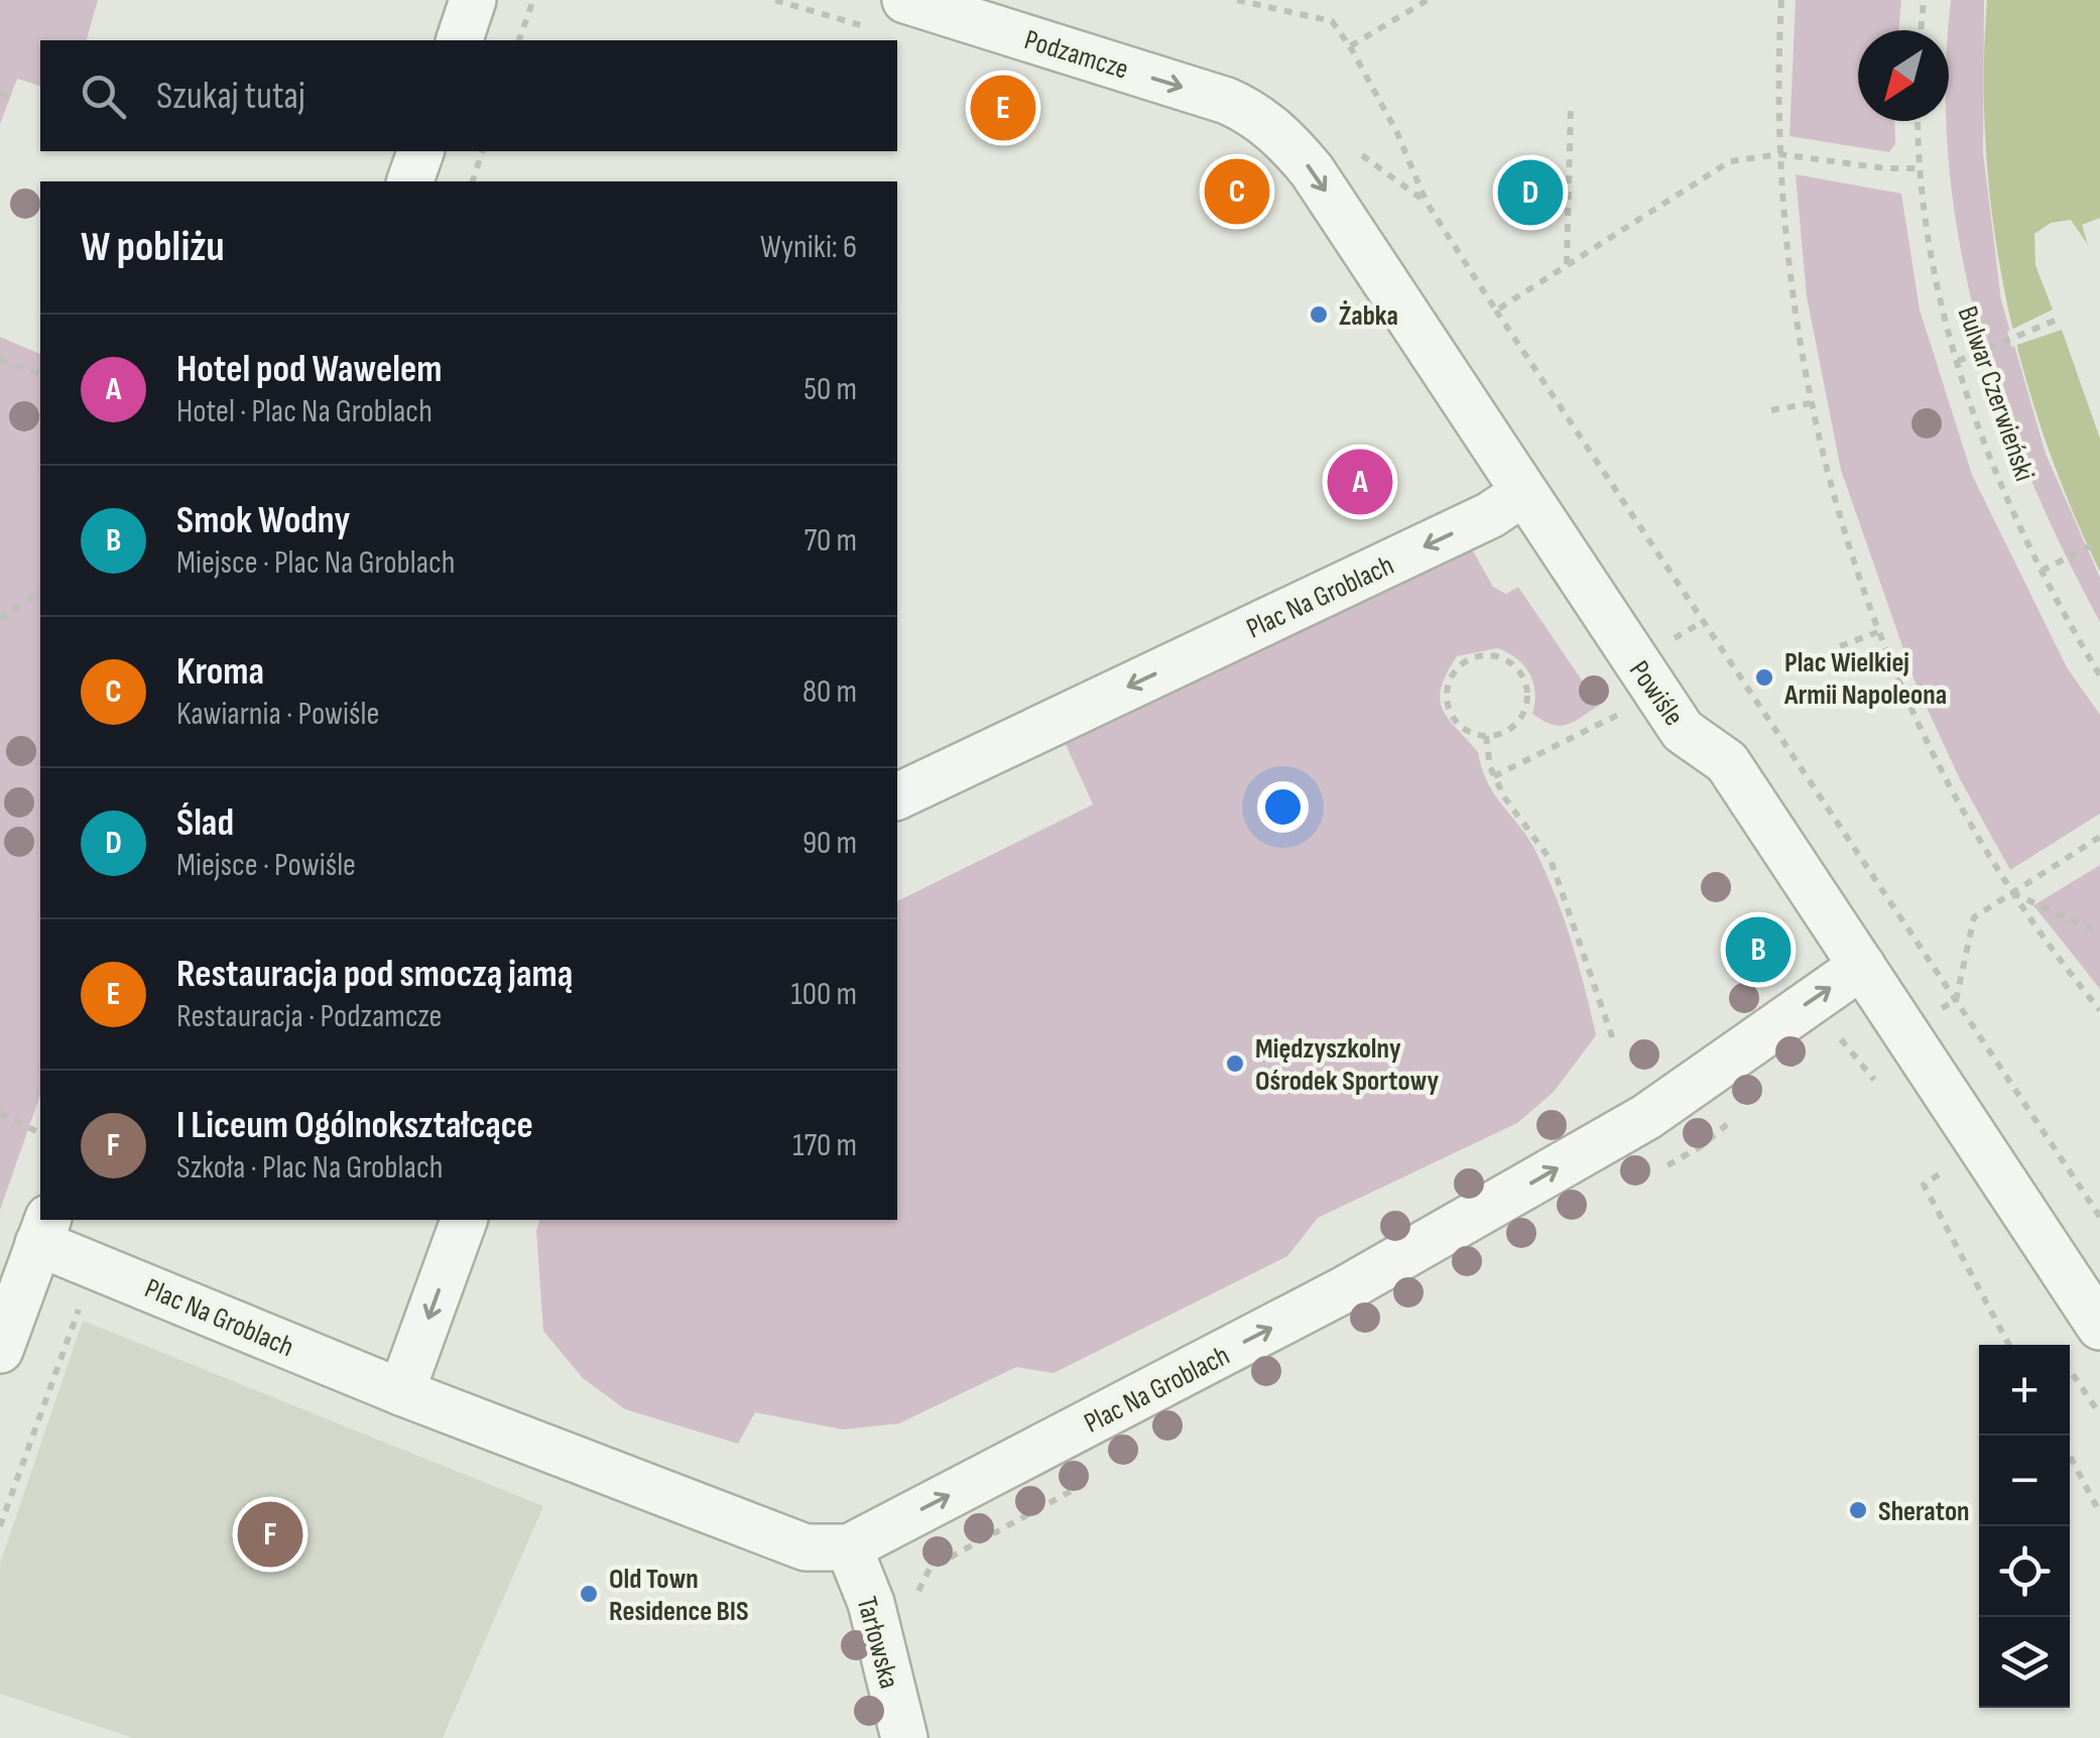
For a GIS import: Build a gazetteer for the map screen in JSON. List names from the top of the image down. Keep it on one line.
{"streets":{"street":["Podzamcze","Plac Na Groblach","Powiśle","Tarłowska"],"path":["Bulwar Czerwieński"]},"crossings":[["Podzamcze","Powiśle"],["Plac Na Groblach","Powiśle"],["Plac Na Groblach","Tarłowska"]],"one_way":["Podzamcze"],"places":["Żabka","Plac Wielkiej Armii Napoleona","Międzyszkolny Ośrodek Sportowy","Sheraton","Old Town Residence BIS"],"north":"bottom left","page":{"search":"Szukaj tutaj","pins":["E","C","D","A","B","F"],"heading":["W pobliżu","Wyniki: 6"],"list":[{"mark":"A","name":"Hotel pod Wawelem","note":"Hotel · Plac Na Groblach","value":"50 m"},{"mark":"B","name":"Smok Wodny","note":"Miejsce · Plac Na Groblach","value":"70 m"},{"mark":"C","name":"Kroma","note":"Kawiarnia · Powiśle","value":"80 m"},{"mark":"D","name":"Ślad","note":"Miejsce · Powiśle","value":"90 m"},{"mark":"E","name":"Restauracja pod smoczą jamą","note":"Restauracja · Podzamcze","value":"100 m"},{"mark":"F","name":"I Liceum Ogólnokształcące","note":"Szkoła · Plac Na Groblach","value":"170 m"}],"map_buttons":["+","−"]}}
